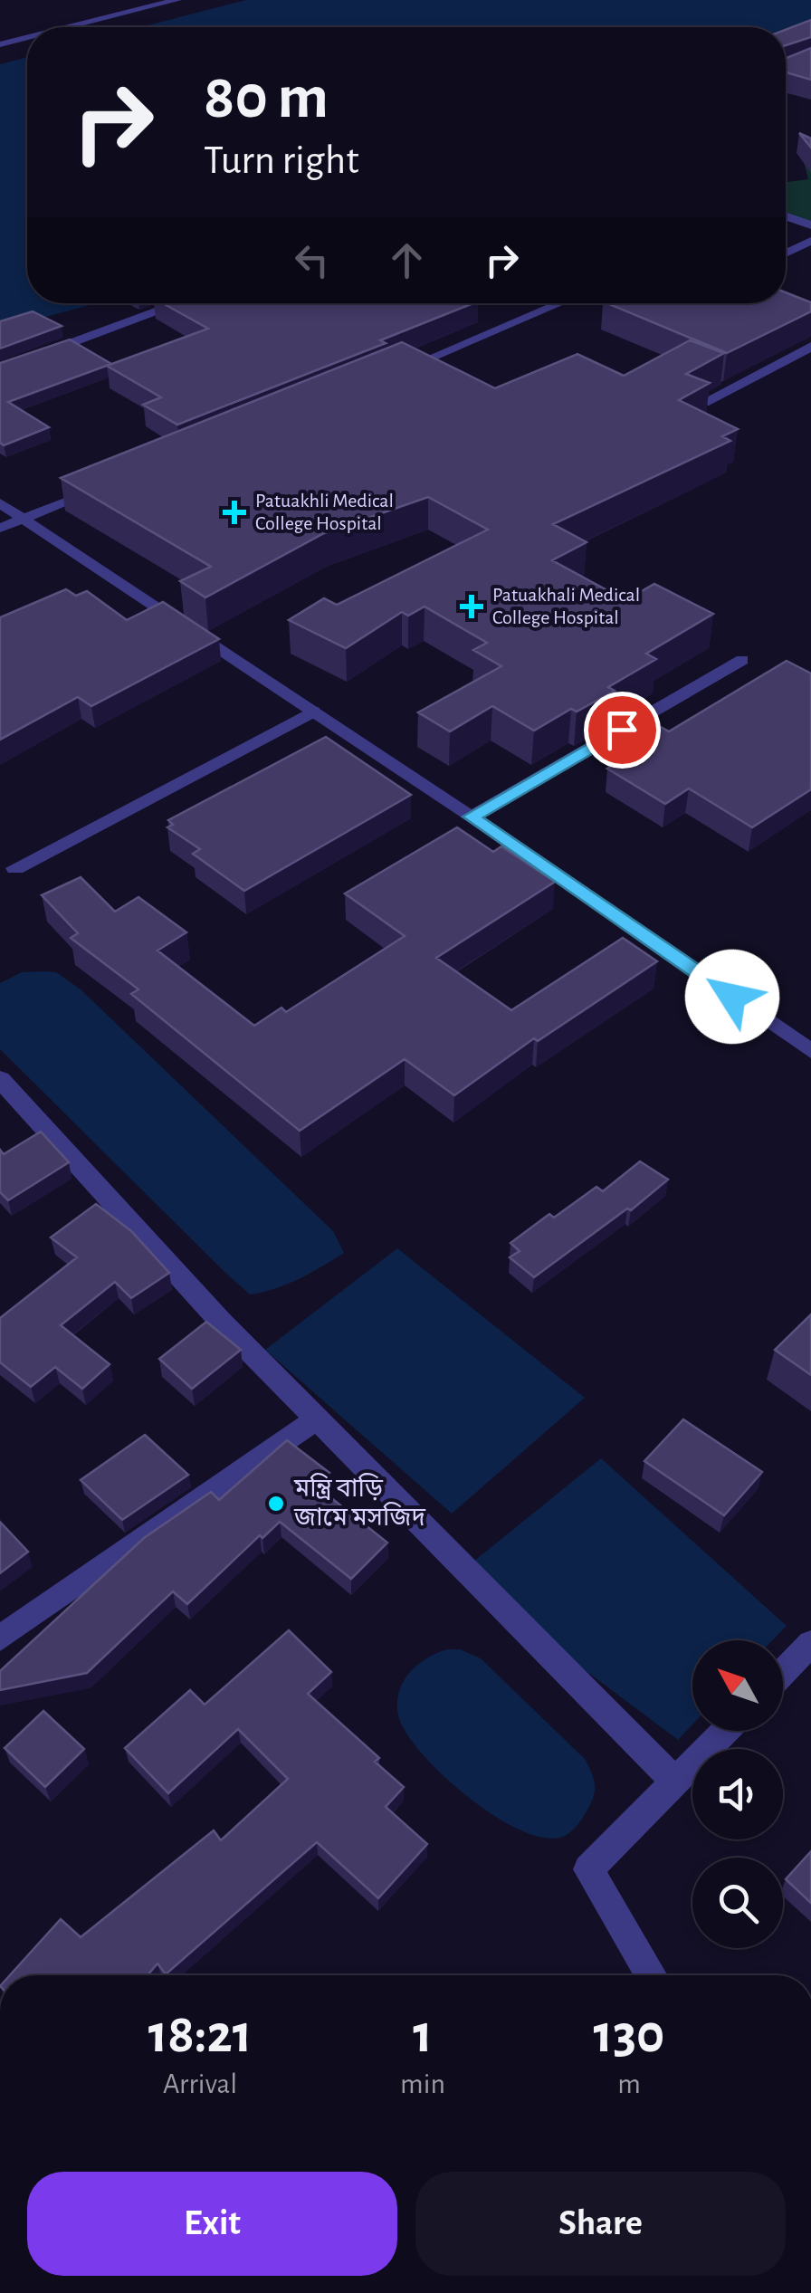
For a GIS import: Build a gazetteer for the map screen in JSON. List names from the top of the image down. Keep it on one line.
{"places":{"health":["Patuakhli Medical College Hospital","Patuakhali Medical College Hospital"],"other":["মন্ত্রি বাড়ি জামে মসজিদ"]},"north":"top left","page":{"turn":["80 m","Turn right"],"eta":["18:21","Arrival","1","min","130","m"],"buttons":["Exit","Share"]}}
